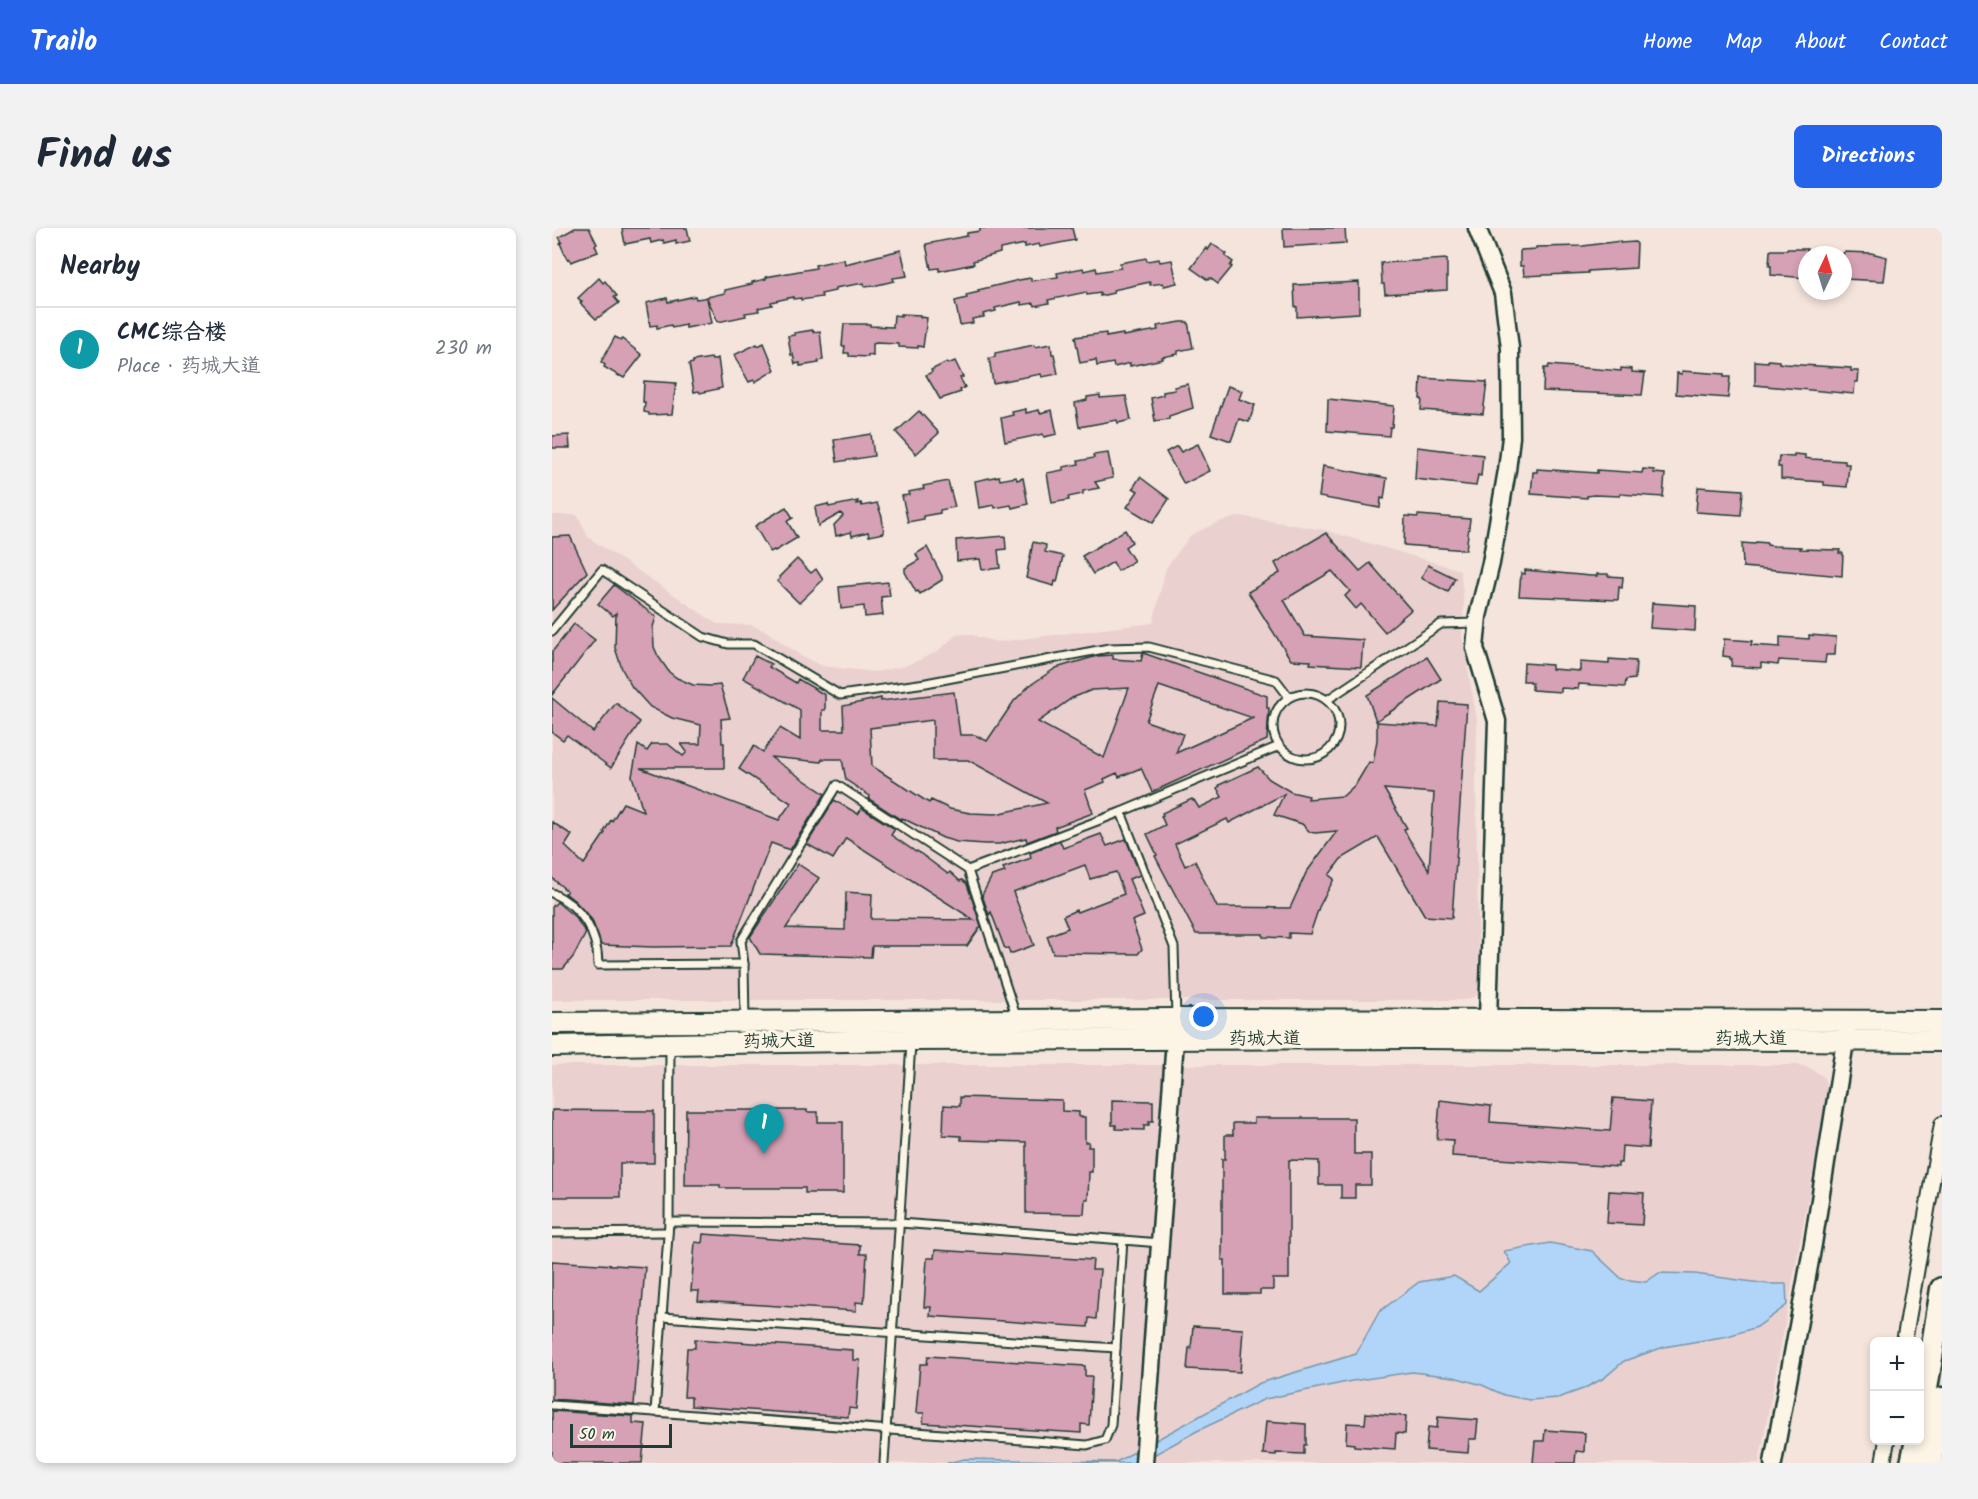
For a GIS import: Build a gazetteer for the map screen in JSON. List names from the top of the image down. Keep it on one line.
{"streets":{"main road":["药城大道"]},"scale_bar":"50 m","north":"top","page":{"header":"Trailo","nav":["Home","Map","About","Contact"],"title":"Find us","buttons":"Directions","heading":"Nearby","list":[{"mark":"1","name":"CMC综合楼","note":"Place · 药城大道","value":"230 m"}],"pins":"1","map_buttons":["+","−"],"scale":"50 m"}}
